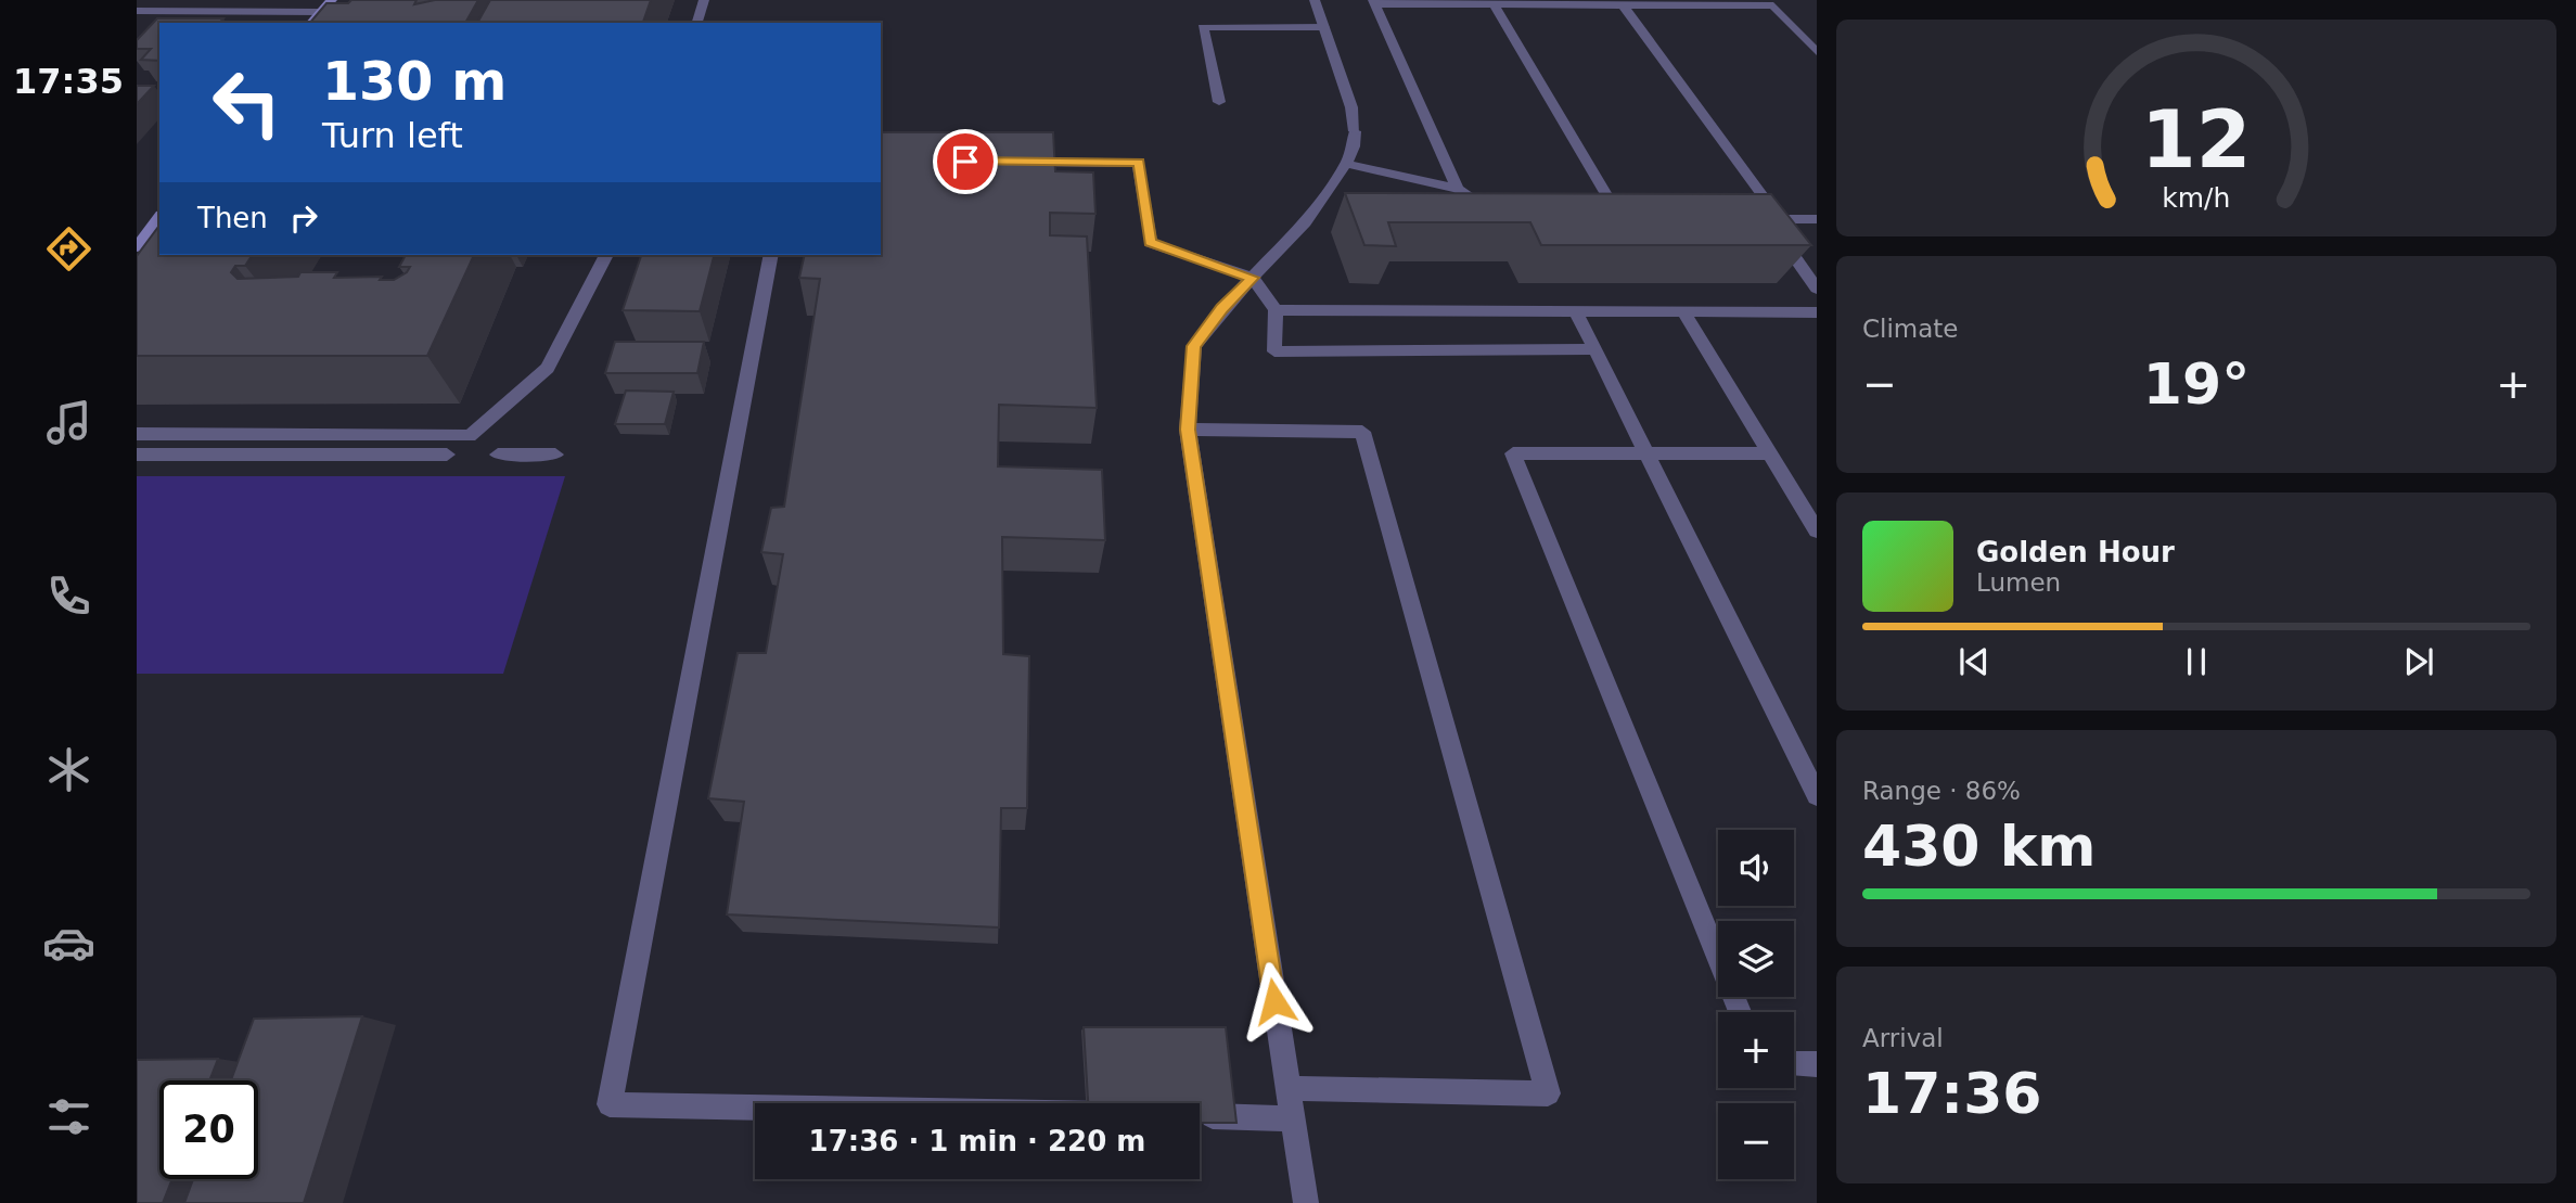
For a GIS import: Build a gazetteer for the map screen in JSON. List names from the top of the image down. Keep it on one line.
{"page":{"tabs":"17:35","turn":["130 m","Turn left"],"then":"Then","tile":["Climate",["Range · 86%","430 km"],["Arrival","17:36"]],"heat":["−","19°","+"],"song":["Golden Hour","Lumen"],"map_buttons":["+","−"],"limit":"20","trip":"17:36 · 1 min · 220 m","gauge":["12","km/h"]}}
